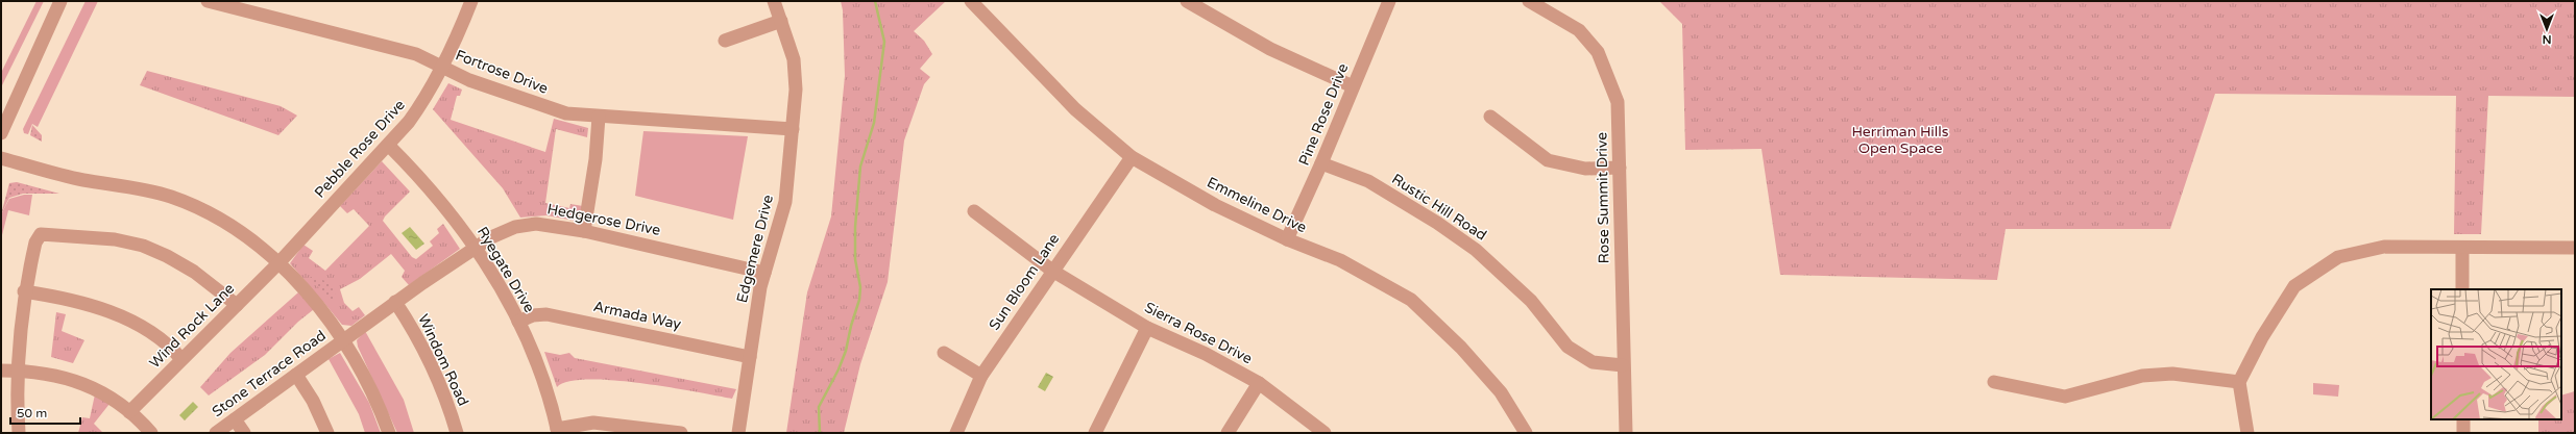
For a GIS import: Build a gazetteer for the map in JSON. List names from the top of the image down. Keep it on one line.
{"streets":{"street":["Fortrose Drive","Pine Rose Drive","Pebble Rose Drive","Rose Summit Drive","Emmeline Drive","Rustic Hill Road","Hedgerose Drive","Edgemere Drive","Ryegate Drive","Sun Bloom Lane","Armada Way","Wind Rock Lane","Sierra Rose Drive","Windom Road","Stone Terrace Road"]},"crossings":[["Fortrose Drive","Pebble Rose Drive"],["Fortrose Drive","Edgemere Drive"],["Pine Rose Drive","Emmeline Drive"],["Pine Rose Drive","Rustic Hill Road"],["Pebble Rose Drive","Ryegate Drive"],["Pebble Rose Drive","Wind Rock Lane"],["Rose Summit Drive","Rustic Hill Road"],["Emmeline Drive","Sun Bloom Lane"],["Hedgerose Drive","Edgemere Drive"],["Hedgerose Drive","Ryegate Drive"],["Hedgerose Drive","Windom Road"],["Hedgerose Drive","Stone Terrace Road"],["Edgemere Drive","Armada Way"],["Ryegate Drive","Armada Way"],["Sun Bloom Lane","Sierra Rose Drive"]],"parks":["Herriman Hills Open Space"],"scale_bar":"50 m","north":"bottom"}
